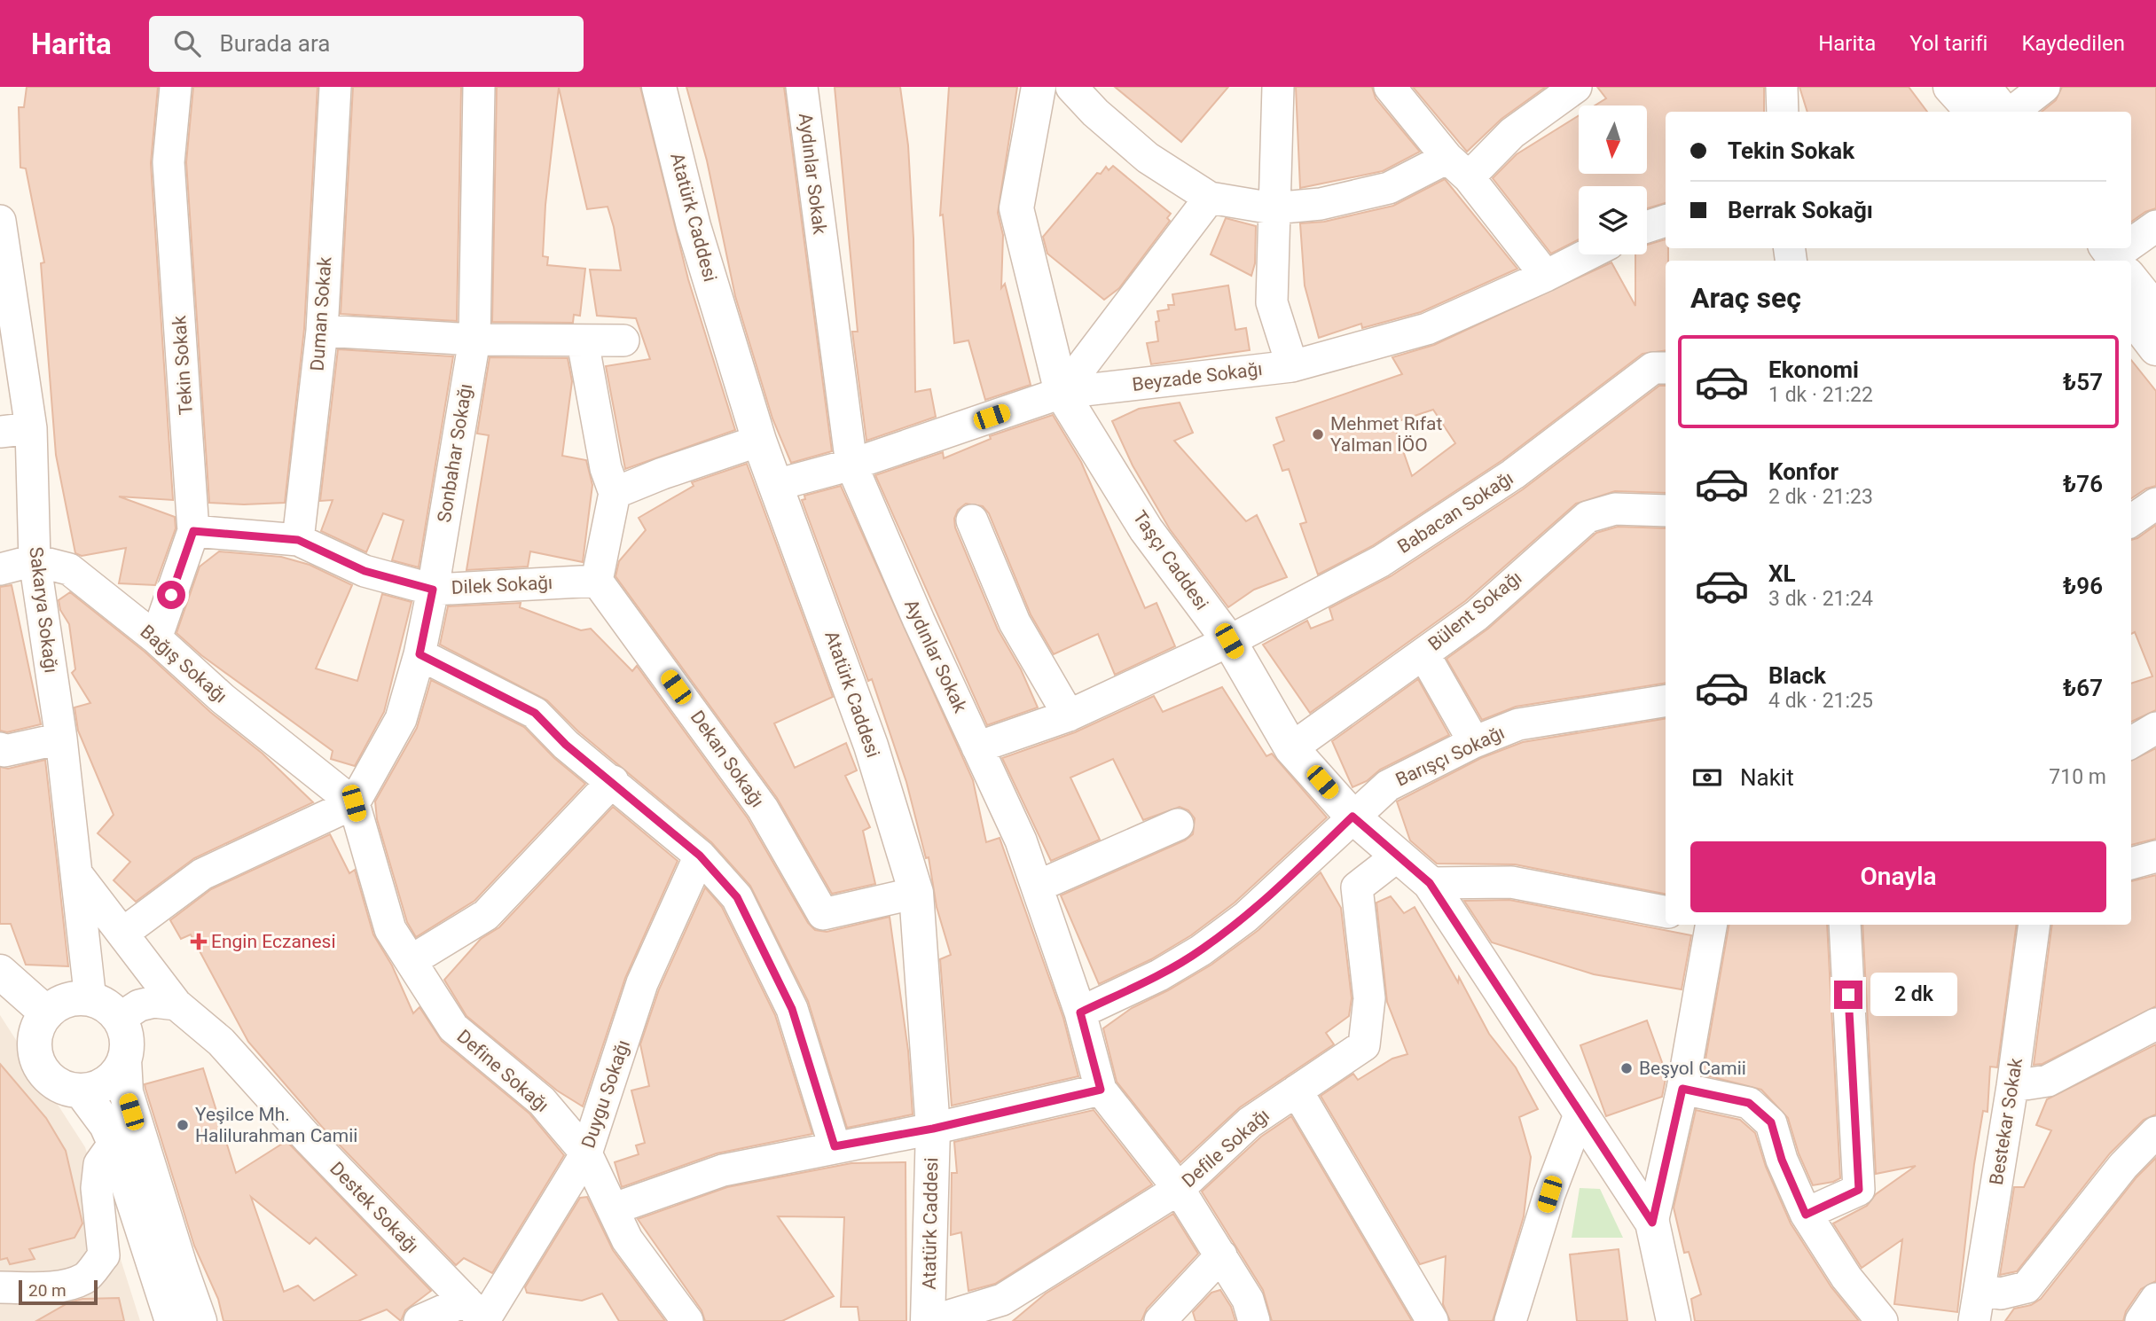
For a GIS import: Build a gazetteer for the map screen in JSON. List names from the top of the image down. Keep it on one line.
{"streets":{"street":["Aydınlar Sokak","Atatürk Caddesi","Duman Sokak","Tekin Sokak","Beyzade Sokağı","Sonbahar Sokağı","Babacan Sokağı","Taşçı Caddesi","Dilek Sokağı","Sakarya Sokağı","Bülent Sokağı","Bağış Sokağı","Barışçı Sokağı","Dekan Sokağı","Define Sokağı","Duygu Sokağı","Bestekar Sokak","Defile Sokağı","Destek Sokağı"]},"crossings":[["Aydınlar Sokak","Beyzade Sokağı"],["Aydınlar Sokak","Babacan Sokağı"],["Aydınlar Sokak","Barışçı Sokağı"],["Aydınlar Sokak","Defile Sokağı"],["Atatürk Caddesi","Beyzade Sokağı"],["Atatürk Caddesi","Dekan Sokağı"],["Atatürk Caddesi","Defile Sokağı"],["Duman Sokak","Dilek Sokağı"],["Tekin Sokak","Dilek Sokağı"],["Tekin Sokak","Bağış Sokağı"],["Beyzade Sokağı","Taşçı Caddesi"],["Sonbahar Sokağı","Dilek Sokağı"],["Sonbahar Sokağı","Bağış Sokağı"],["Sonbahar Sokağı","Define Sokağı"],["Babacan Sokağı","Taşçı Caddesi"],["Taşçı Caddesi","Bülent Sokağı"],["Taşçı Caddesi","Barışçı Sokağı"],["Taşçı Caddesi","Defile Sokağı"],["Dilek Sokağı","Dekan Sokağı"],["Sakarya Sokağı","Bağış Sokağı"],["Sakarya Sokağı","Destek Sokağı"],["Bağış Sokağı","Define Sokağı"],["Define Sokağı","Duygu Sokağı"],["Duygu Sokağı","Destek Sokağı"]],"places":{"other":["Mehmet Rıfat Yalman İÖO","Beşyol Camii","Yeşilce Mh. Halilurahman Camii"],"health":["Engin Eczanesi"]},"scale_bar":"20 m","north":"bottom","page":{"header":"Harita","search":"Burada ara","nav":["Harita","Yol tarifi","Kaydedilen"],"banner":["Tekin Sokak","Berrak Sokağı"],"heading":"Araç seç","list":[{"name":"Ekonomi","note":"1 dk · 21:22","value":"₺57"},{"name":"Konfor","note":"2 dk · 21:23","value":"₺76"},{"name":"XL","note":"3 dk · 21:24","value":"₺96"},{"name":"Black","note":"4 dk · 21:25","value":"₺67"}],"pay":["Nakit","710 m"],"buttons":"Onayla","bubble":"2 dk","scale":"20 m"}}
